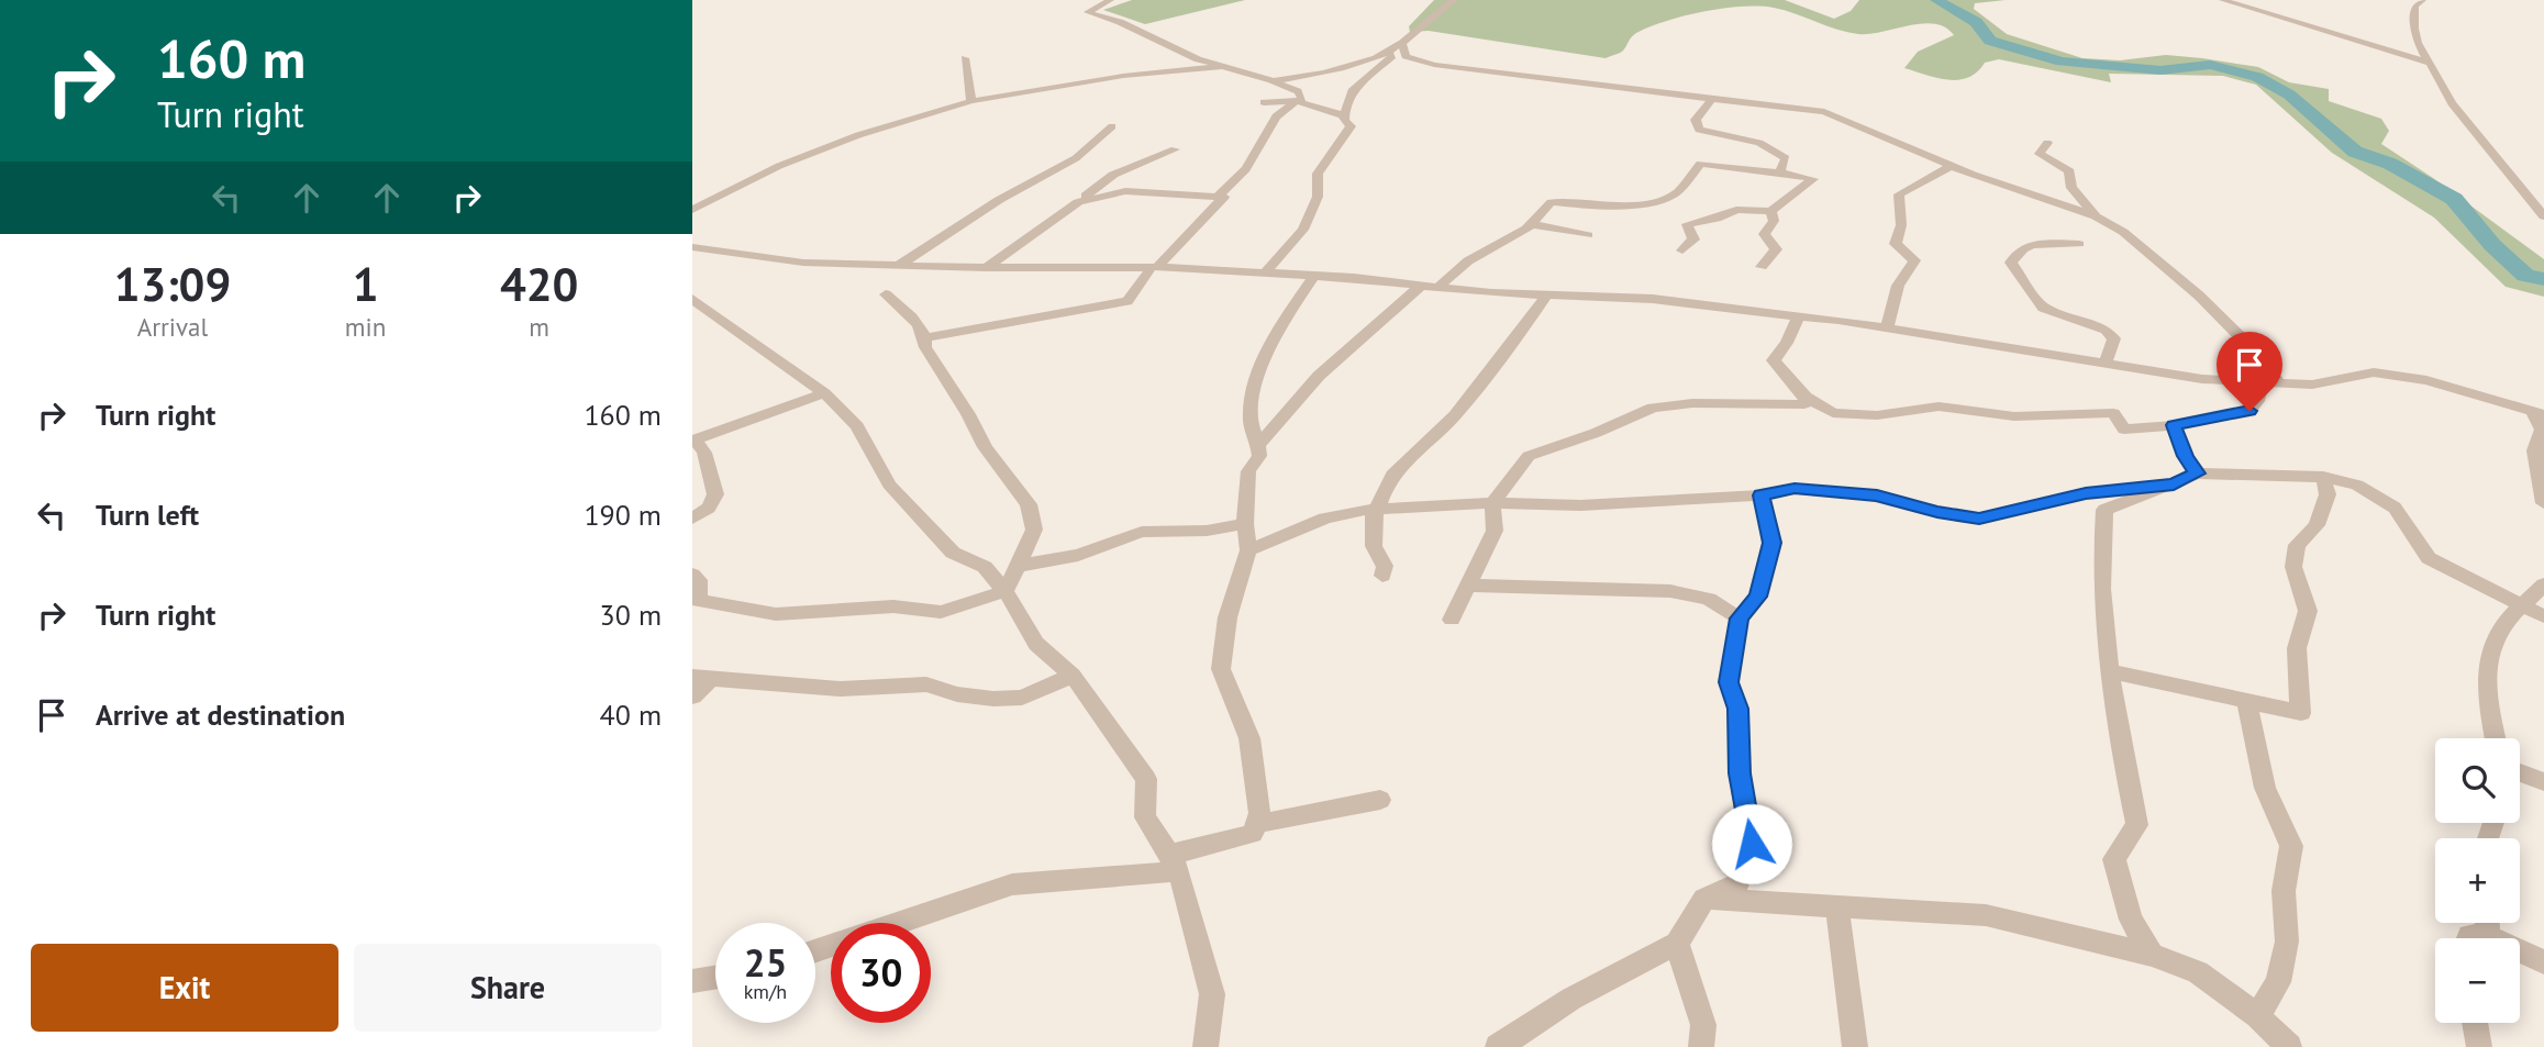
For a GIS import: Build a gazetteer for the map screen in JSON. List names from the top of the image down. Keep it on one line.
{"page":{"turn":["160 m","Turn right"],"eta":["13:09","Arrival","1","min","420","m"],"list":[{"name":"Turn right","value":"160 m"},{"name":"Turn left","value":"190 m"},{"name":"Turn right","value":"30 m"},{"name":"Arrive at destination","value":"40 m"}],"map_buttons":["+","−"],"speed":"25 km/h","limit":"30","buttons":["Exit","Share"]}}
